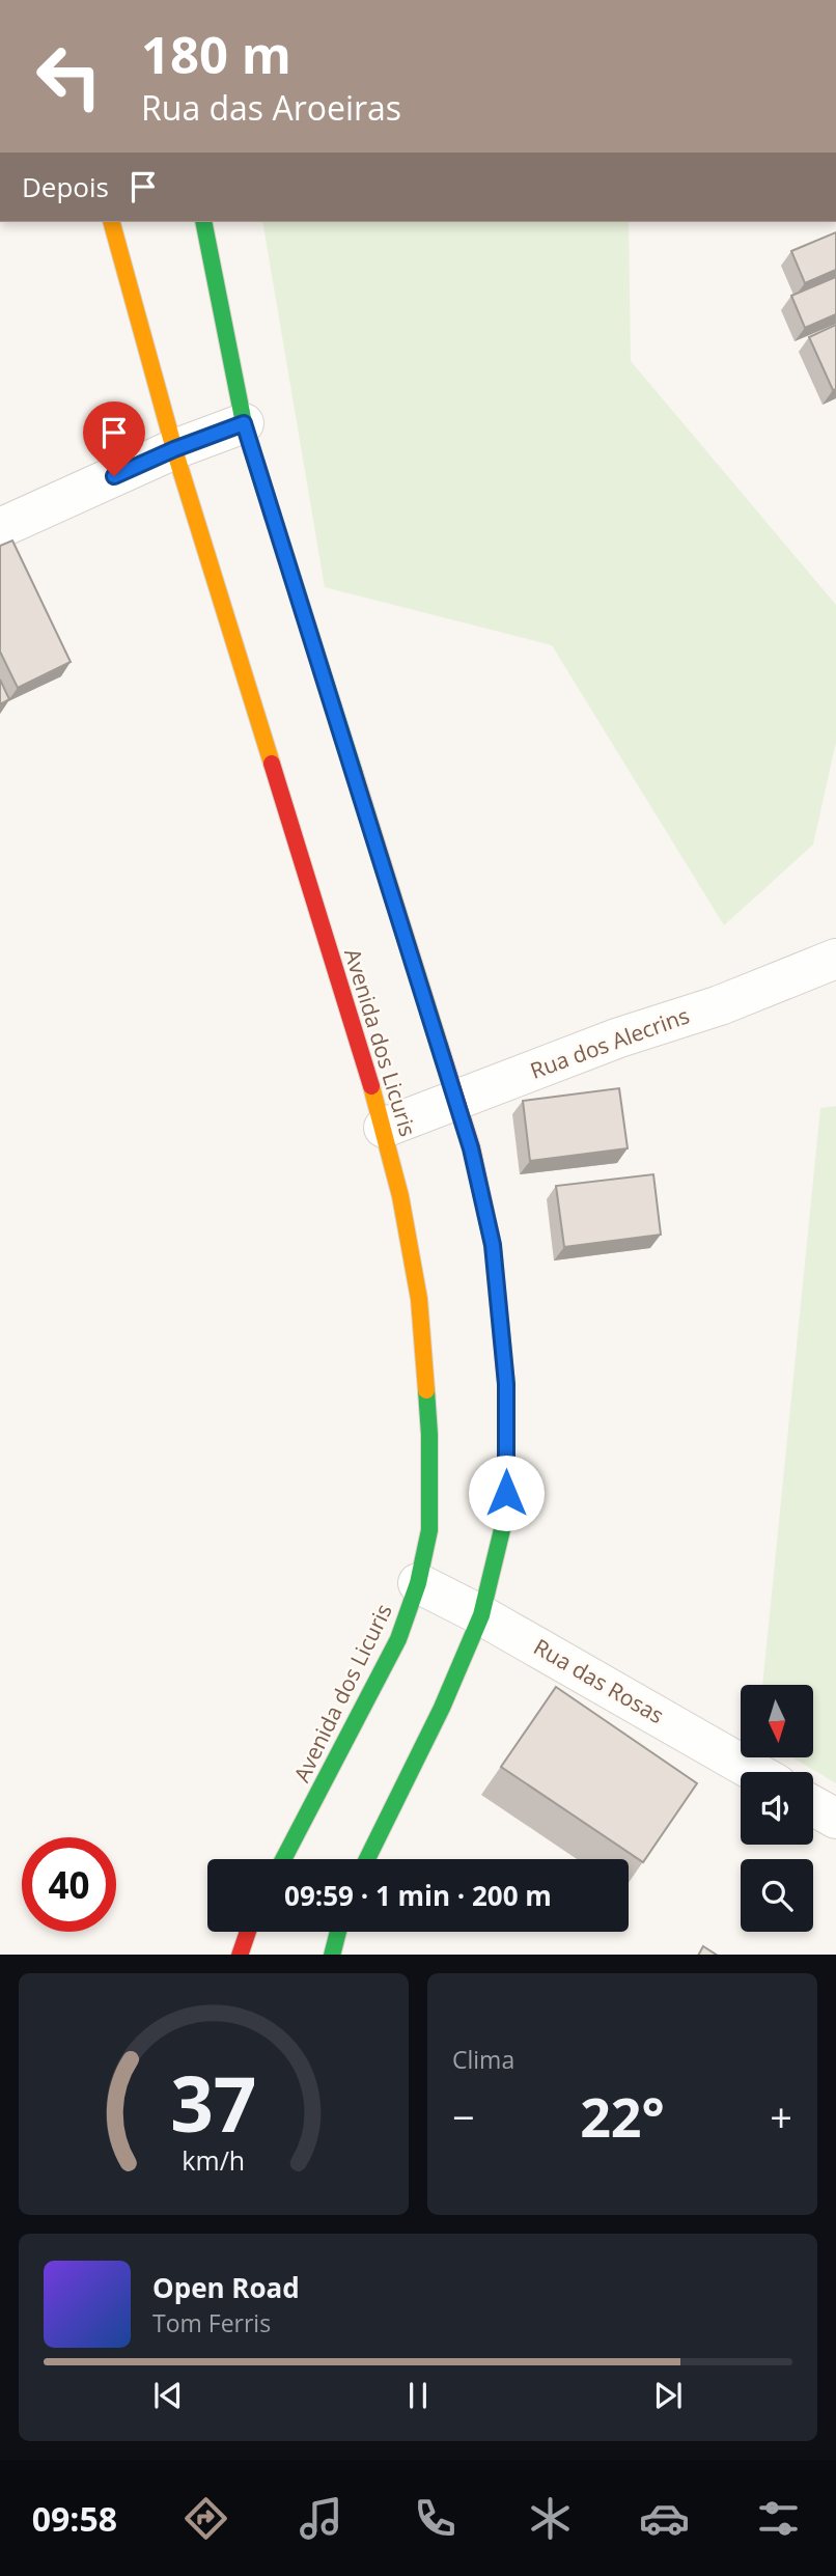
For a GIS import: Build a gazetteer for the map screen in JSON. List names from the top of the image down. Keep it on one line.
{"streets":{"street":["Avenida dos Licuris","Rua dos Alecrins","Rua das Rosas"]},"crossings":[["Avenida dos Licuris","Rua dos Alecrins"],["Avenida dos Licuris","Rua das Rosas"]],"north":"bottom","page":{"turn":["180 m","Rua das Aroeiras"],"then":"Depois","limit":"40","trip":"09:59 · 1 min · 200 m","tile":"Clima","heat":["−","22°","+"],"song":["Open Road","Tom Ferris"],"tabs":"09:58","gauge":["37","km/h"]}}
